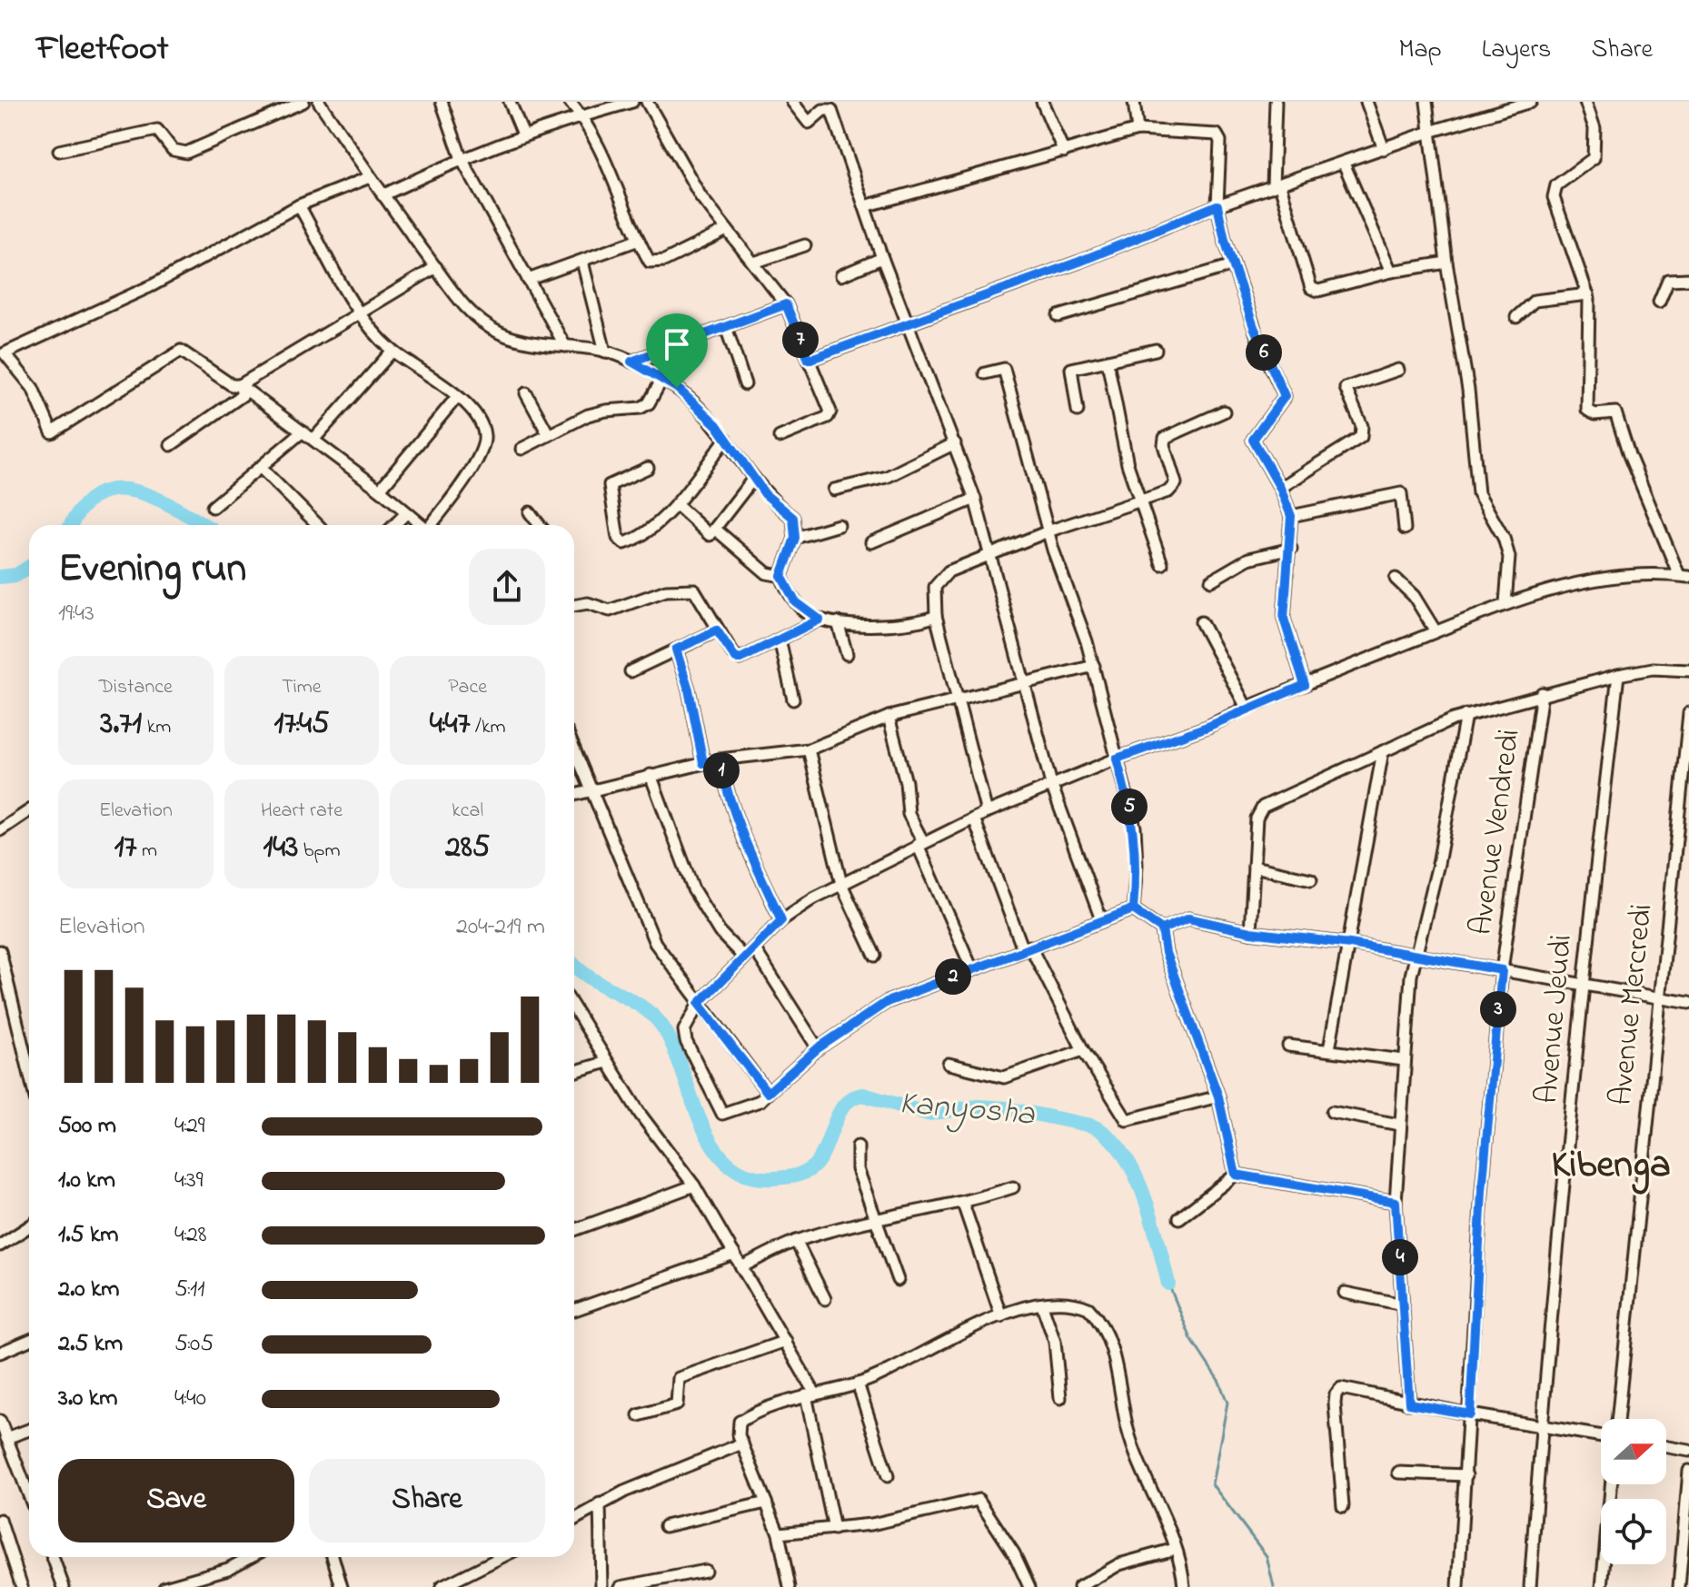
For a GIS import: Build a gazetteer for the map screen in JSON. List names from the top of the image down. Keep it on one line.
{"streets":{"street":["Avenue Vendredi","Avenue Mercredi","Avenue Jeudi"]},"districts":["Kibenga"],"water":["Kanyosha"],"north":"right","page":{"header":"Fleetfoot","nav":["Map","Layers","Share"],"pins":["7","6","1","5","2","3","4"],"heading":["Evening run","19:43"],"stats":[["Distance","3.71 km"],["Time","17:45"],["Pace","4:47 /km"],["Elevation","17 m"],["Heart rate","143 bpm"],["kcal","285"]],"chart":["Elevation","204–219 m"],"list":[{"name":"500 m","note":"4:29"},{"name":"1.0 km","note":"4:39"},{"name":"1.5 km","note":"4:28"},{"name":"2.0 km","note":"5:11"},{"name":"2.5 km","note":"5:05"},{"name":"3.0 km","note":"4:40"}],"buttons":["Save","Share"]}}
